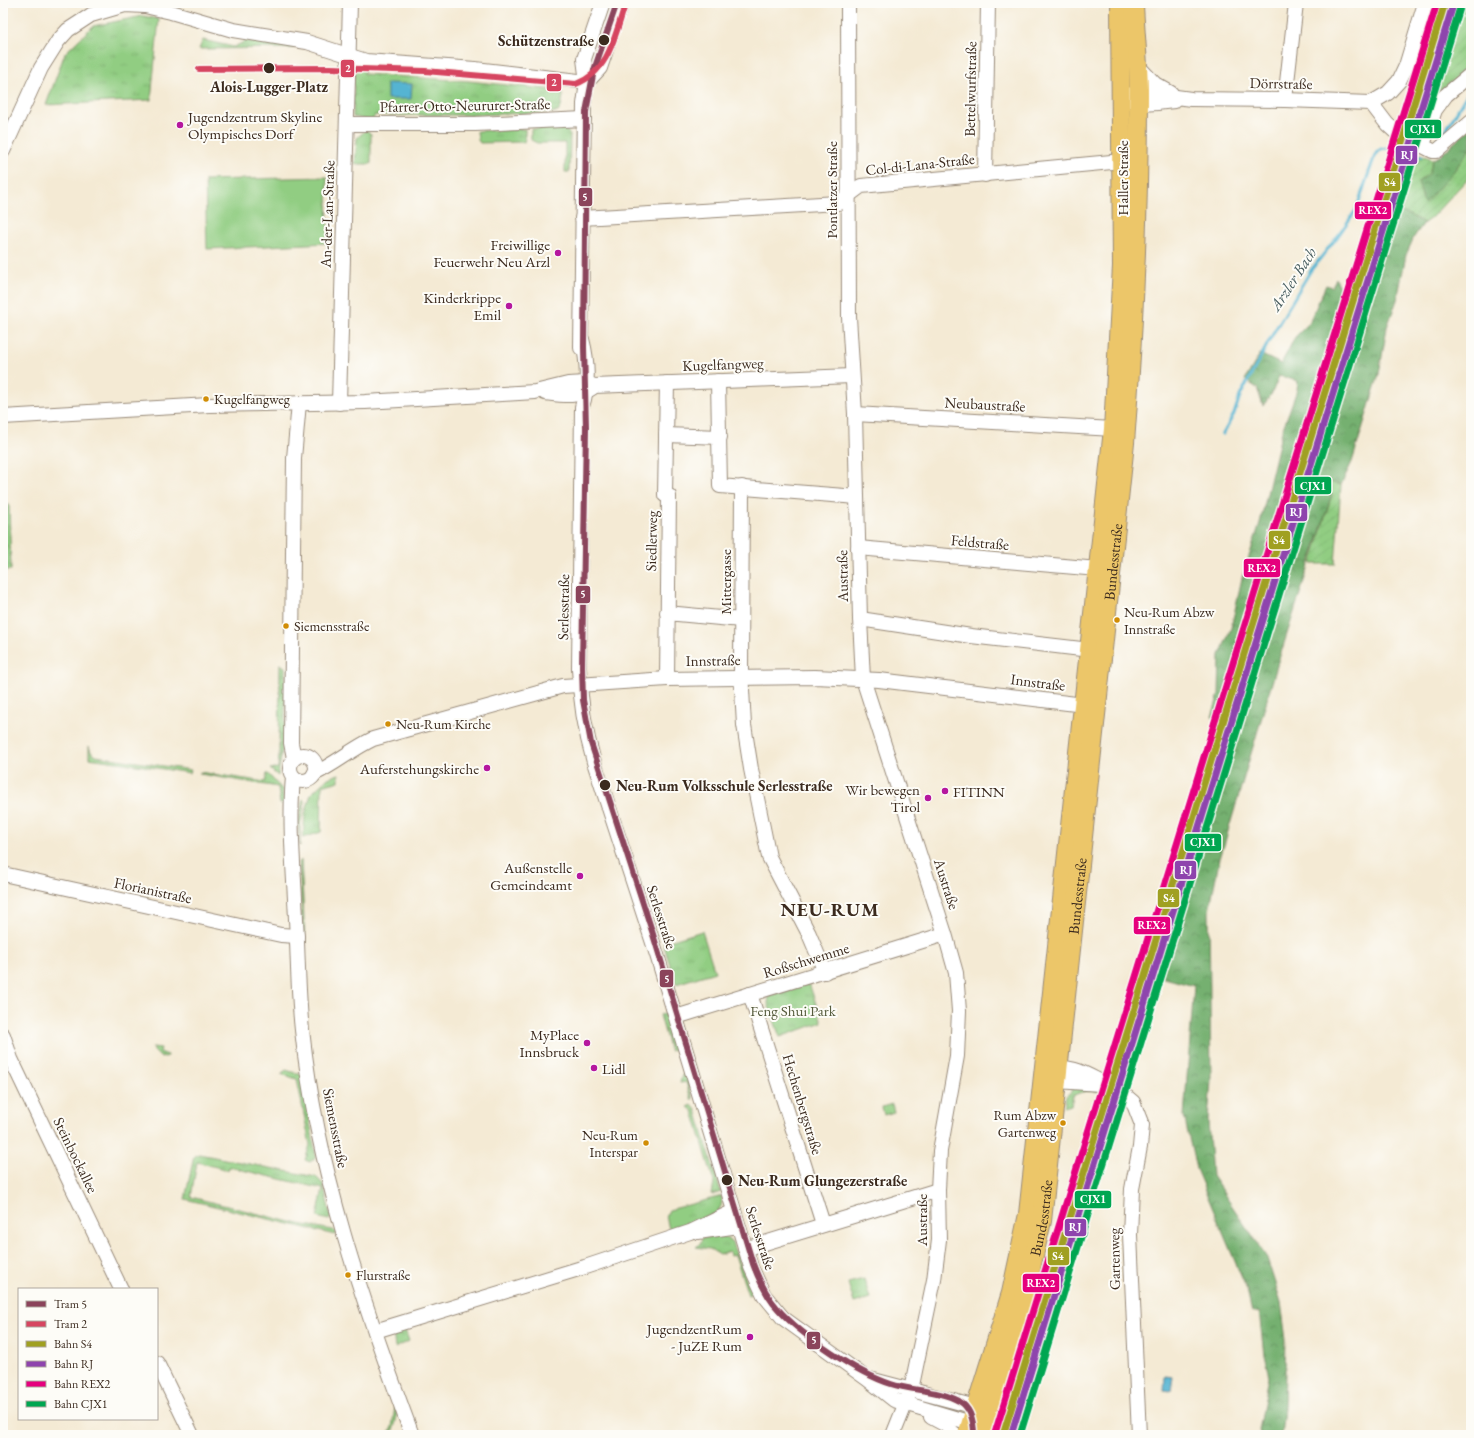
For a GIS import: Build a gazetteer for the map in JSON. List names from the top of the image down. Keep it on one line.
{"streets":{"main road":["Haller Straße","Bundesstraße"],"street":["Dörrstraße","Bettelwurfstraße","Pfarrer-Otto-Neururer-Straße","Col-di-Lana-Straße","Pontlatzer Straße","An-der-Lan-Straße","Kugelfangweg","Neubaustraße","Siedlerweg","Feldstraße","Austraße","Mittergasse","Serlesstraße","Innstraße","Florianistraße","Roßschwemme","Hechenbergstraße","Siemensstraße","Steinbockallee","Gartenweg"]},"crossings":[["Dörrstraße","Haller Straße"],["Bettelwurfstraße","Col-di-Lana-Straße"],["Pfarrer-Otto-Neururer-Straße","An-der-Lan-Straße"],["Col-di-Lana-Straße","Haller Straße"],["Col-di-Lana-Straße","Pontlatzer Straße"],["Haller Straße","Bundesstraße"],["Pontlatzer Straße","Kugelfangweg"],["Pontlatzer Straße","Austraße"],["An-der-Lan-Straße","Kugelfangweg"],["Kugelfangweg","Siedlerweg"],["Kugelfangweg","Austraße"],["Kugelfangweg","Serlesstraße"],["Neubaustraße","Bundesstraße"],["Neubaustraße","Austraße"],["Siedlerweg","Innstraße"],["Feldstraße","Bundesstraße"],["Feldstraße","Austraße"],["Bundesstraße","Serlesstraße"],["Bundesstraße","Innstraße"],["Austraße","Serlesstraße"],["Austraße","Innstraße"],["Austraße","Roßschwemme"],["Mittergasse","Innstraße"],["Mittergasse","Roßschwemme"],["Serlesstraße","Innstraße"],["Serlesstraße","Roßschwemme"],["Innstraße","Siemensstraße"],["Florianistraße","Siemensstraße"],["Roßschwemme","Hechenbergstraße"]],"districts":["NEU-RUM"],"water":["Arzler Bach"],"parks":["Feng Shui Park"],"places":["Schützenstraße","Alois-Lugger-Platz","Jugendzentrum Skyline Olympisches Dorf","Freiwillige Feuerwehr Neu Arzl","Kinderkrippe Emil","Kugelfangweg","Neu-Rum Abzw Innstraße","Siemensstraße","Neu-Rum Kirche","Auferstehungskirche","Neu-Rum Volksschule Serlesstraße","FITINN","Wir bewegen Tirol","Außenstelle Gemeindeamt","MyPlace Innsbruck","Lidl","Rum Abzw Gartenweg","Neu-Rum Interspar","Neu-Rum Glungezerstraße","Flurstraße","JugendzentRum - JuZE Rum"],"lines":["tram line 5","rail line S4","rail line REX2","tram line 2","rail line RJ","rail line CJX1"],"legend":["Tram 5","Tram 2","Bahn S4","Bahn RJ","Bahn REX2","Bahn CJX1"]}
